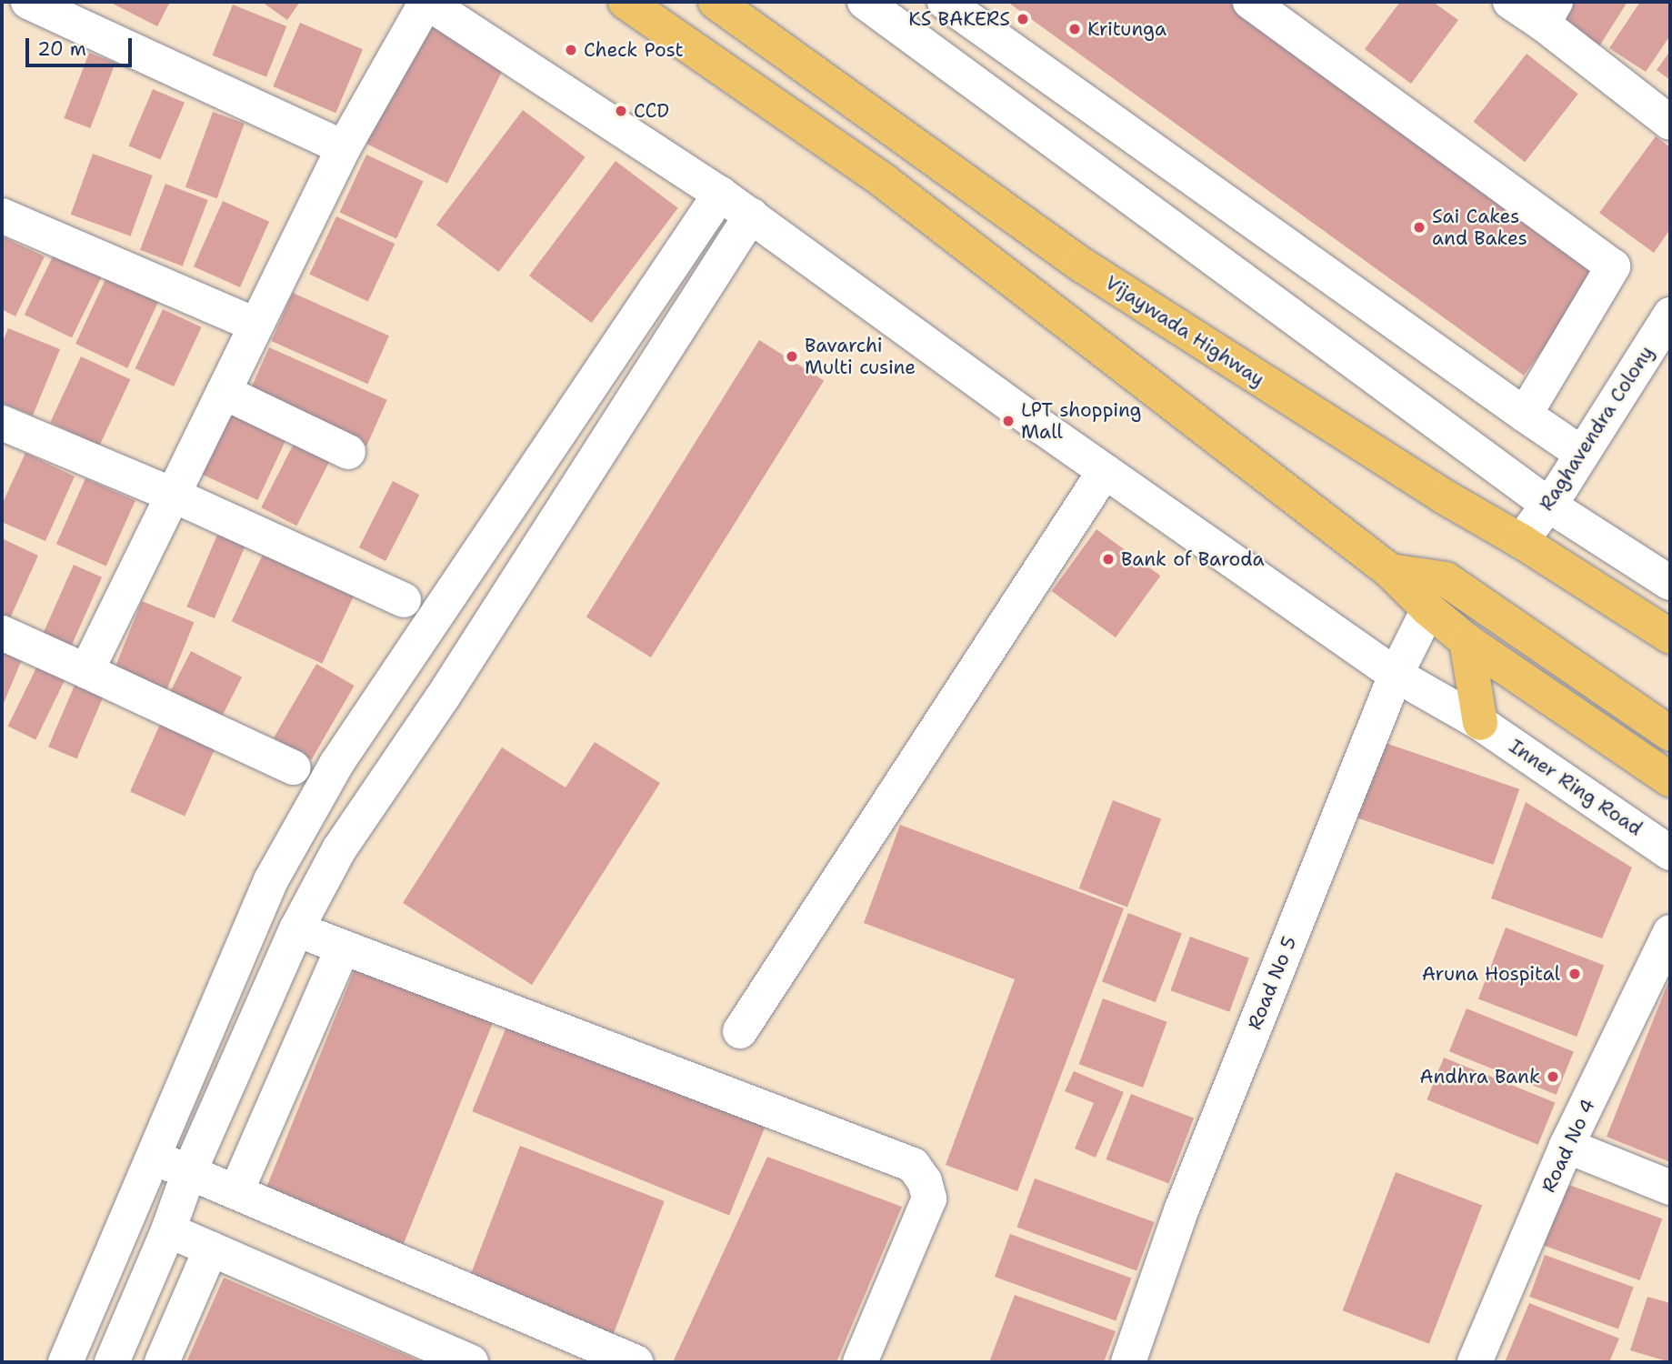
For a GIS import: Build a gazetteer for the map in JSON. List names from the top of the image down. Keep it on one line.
{"streets":{"main road":["Vijaywada Highway"],"street":["Raghavendra Colony","Inner Ring Road","Road No 5","Road No 4"]},"crossings":[["Vijaywada Highway","Raghavendra Colony"],["Inner Ring Road","Road No 5"]],"places":["KS BAKERS","Kritunga","Check Post","CCD","Sai Cakes and Bakes","Bavarchi Multi cusine","LPT shopping Mall","Bank of Baroda","Aruna Hospital","Andhra Bank"],"scale_bar":"20 m"}
